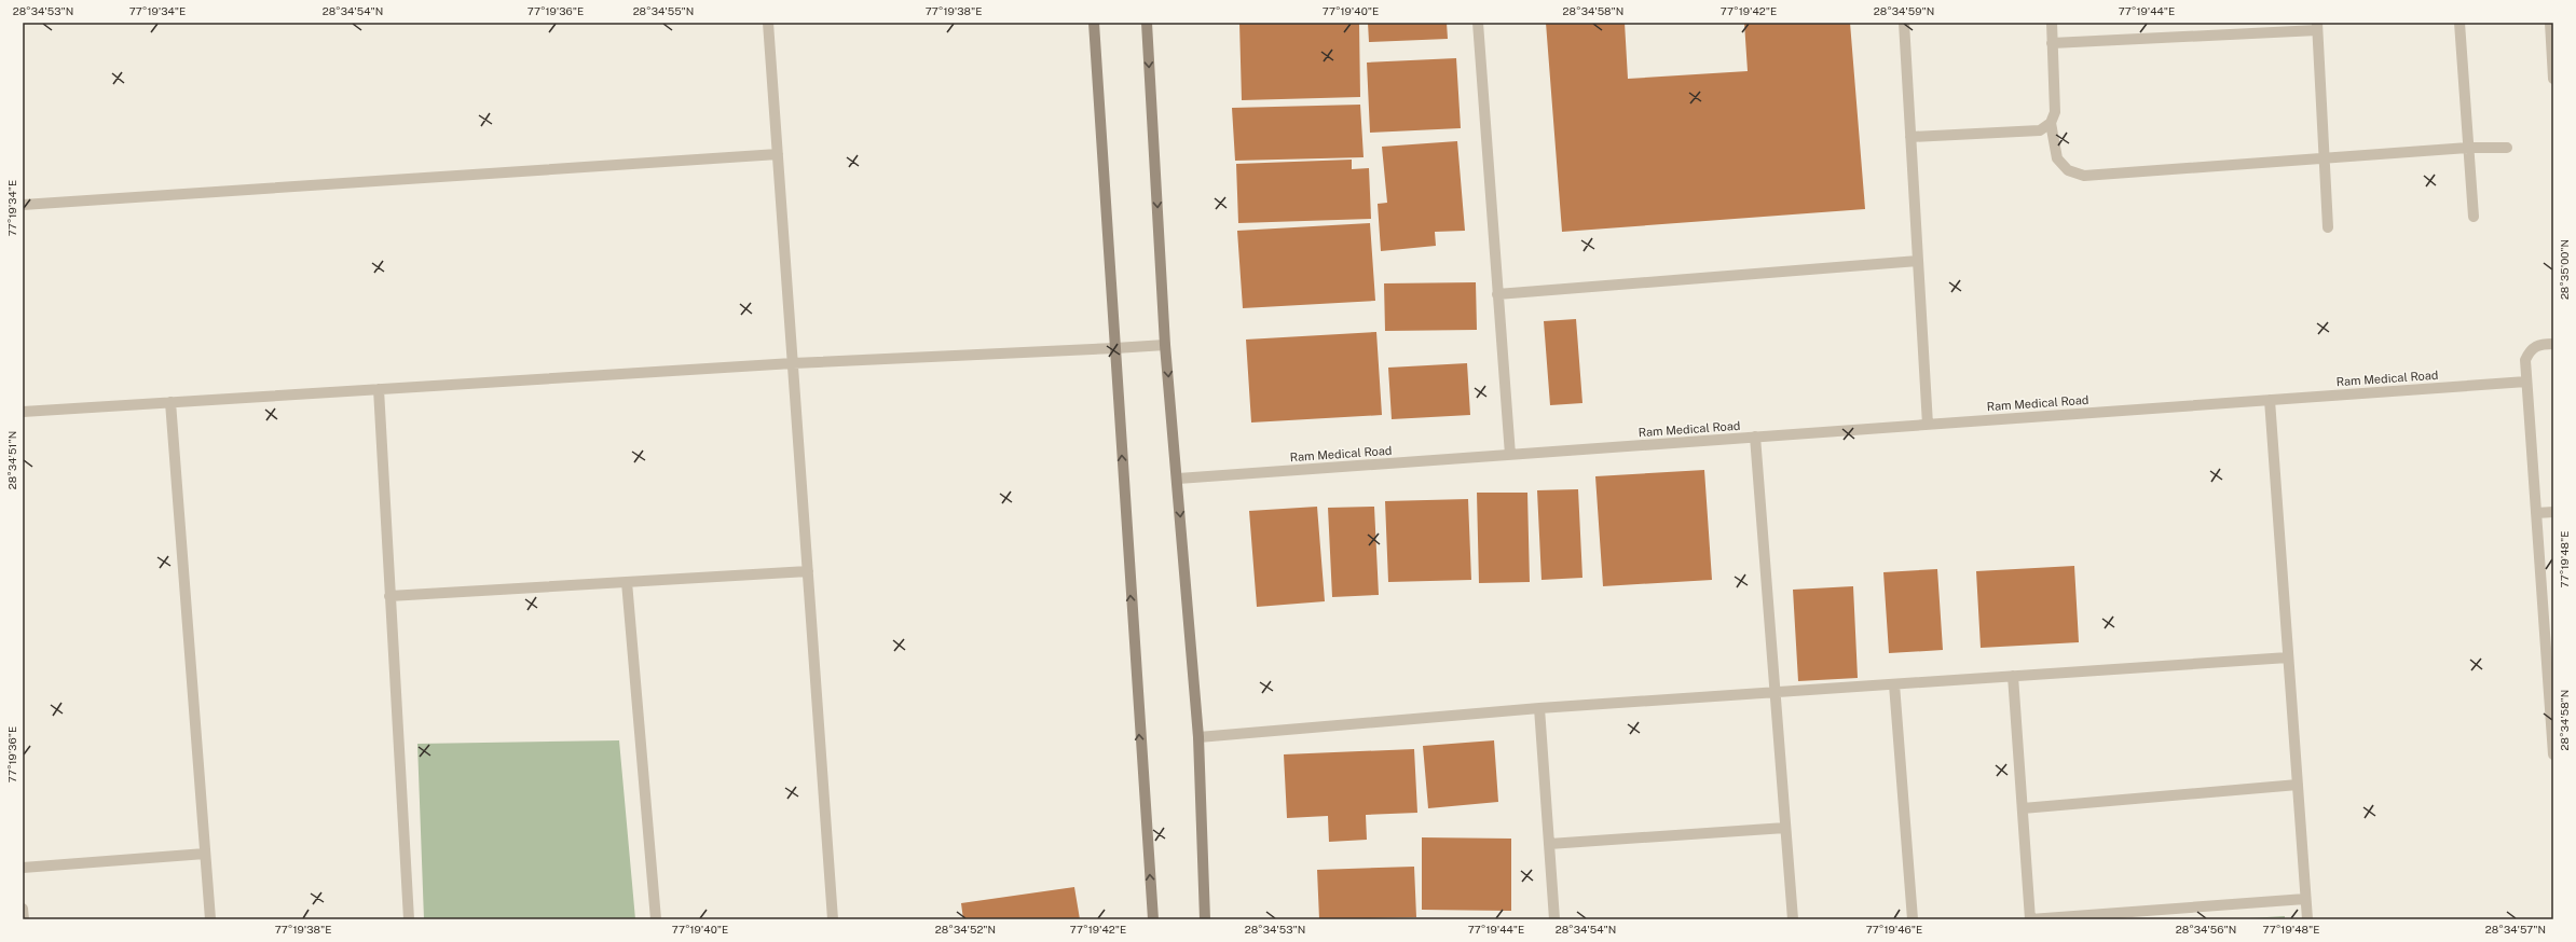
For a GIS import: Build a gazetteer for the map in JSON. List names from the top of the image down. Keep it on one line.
{"streets":{"street":["Ram Medical Road"]},"coordinates":["28°34'53\"N","77°19'34\"E","28°34'54\"N","77°19'36\"E","28°34'55\"N","77°19'38\"E","77°19'40\"E","28°34'58\"N","77°19'42\"E","28°34'59\"N","77°19'44\"E","28°35'00\"N","28°34'51\"N","77°19'48\"E","28°34'52\"N","77°19'46\"E","28°34'56\"N","28°34'57\"N"]}
